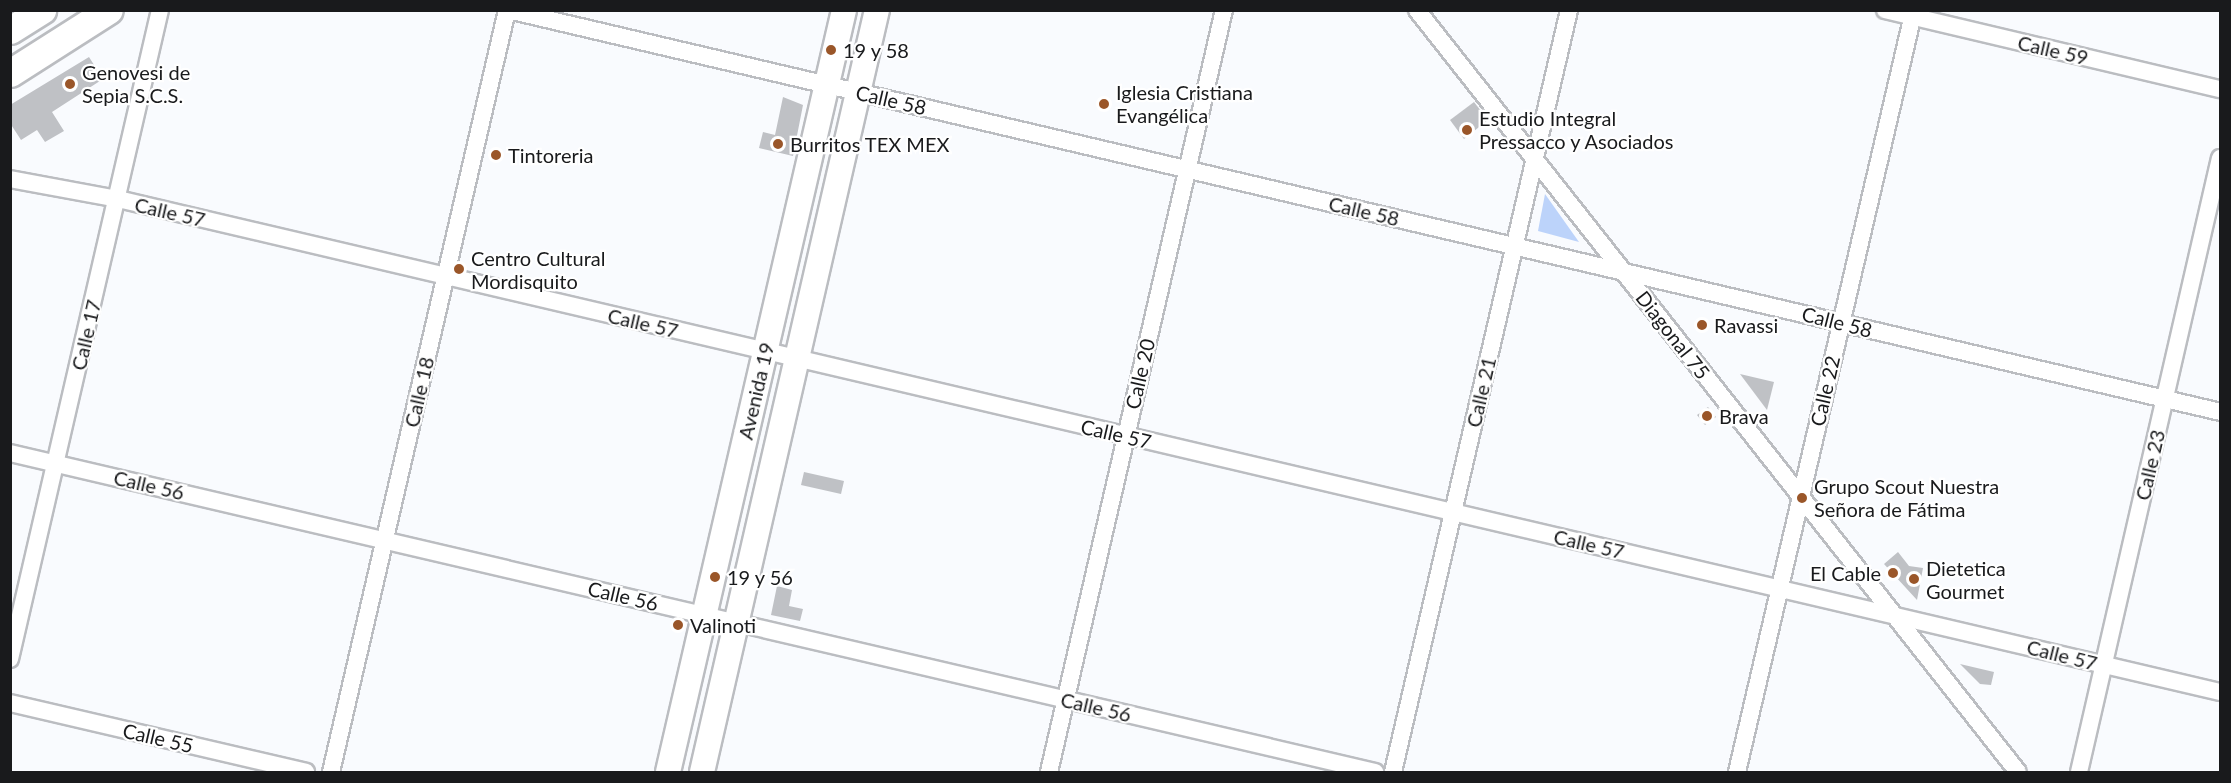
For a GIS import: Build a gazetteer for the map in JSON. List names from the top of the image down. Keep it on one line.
{"streets":{"main road":["Avenida 19"],"street":["Calle 59","Calle 58","Calle 57","Calle 17","Diagonal 75","Calle 20","Calle 22","Calle 18","Calle 21","Calle 23","Calle 56","Calle 55"]},"crossings":[["Calle 59","Calle 22"],["Calle 58","Diagonal 75"],["Calle 58","Calle 20"],["Calle 58","Avenida 19"],["Calle 58","Calle 22"],["Calle 58","Calle 18"],["Calle 58","Calle 21"],["Calle 58","Calle 23"],["Calle 57","Calle 17"],["Calle 57","Diagonal 75"],["Calle 57","Calle 20"],["Calle 57","Avenida 19"],["Calle 57","Calle 22"],["Calle 57","Calle 18"],["Calle 57","Calle 21"],["Calle 57","Calle 23"],["Calle 17","Calle 56"],["Diagonal 75","Calle 22"],["Diagonal 75","Calle 21"],["Calle 20","Calle 56"],["Avenida 19","Calle 56"],["Calle 18","Calle 56"]],"places":["19 y 58","Genovesi de Sepia S.C.S.","Iglesia Cristiana Evangélica","Estudio Integral Pressacco y Asociados","Burritos TEX MEX","Tintoreria","Centro Cultural Mordisquito","Ravassi","Brava","Grupo Scout Nuestra Señora de Fátima","El Cable","19 y 56","Dietetica Gourmet","Valinoti"]}
